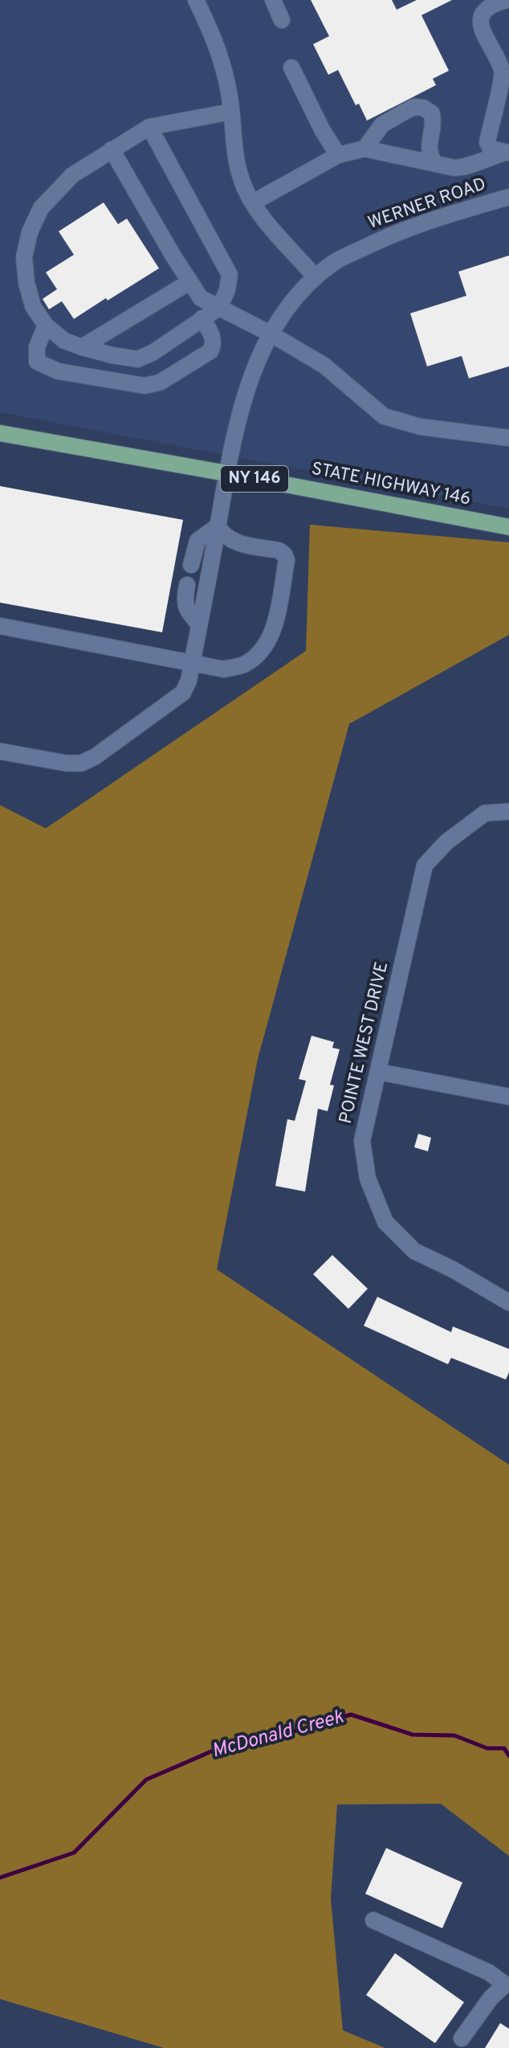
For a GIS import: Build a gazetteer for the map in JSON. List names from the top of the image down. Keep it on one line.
{"streets":{"main road":["NY 146","STATE HIGHWAY 146"],"street":["WERNER ROAD","POINTE WEST DRIVE"]},"crossings":[["WERNER ROAD","STATE HIGHWAY 146"]],"water":["McDonald Creek"]}
